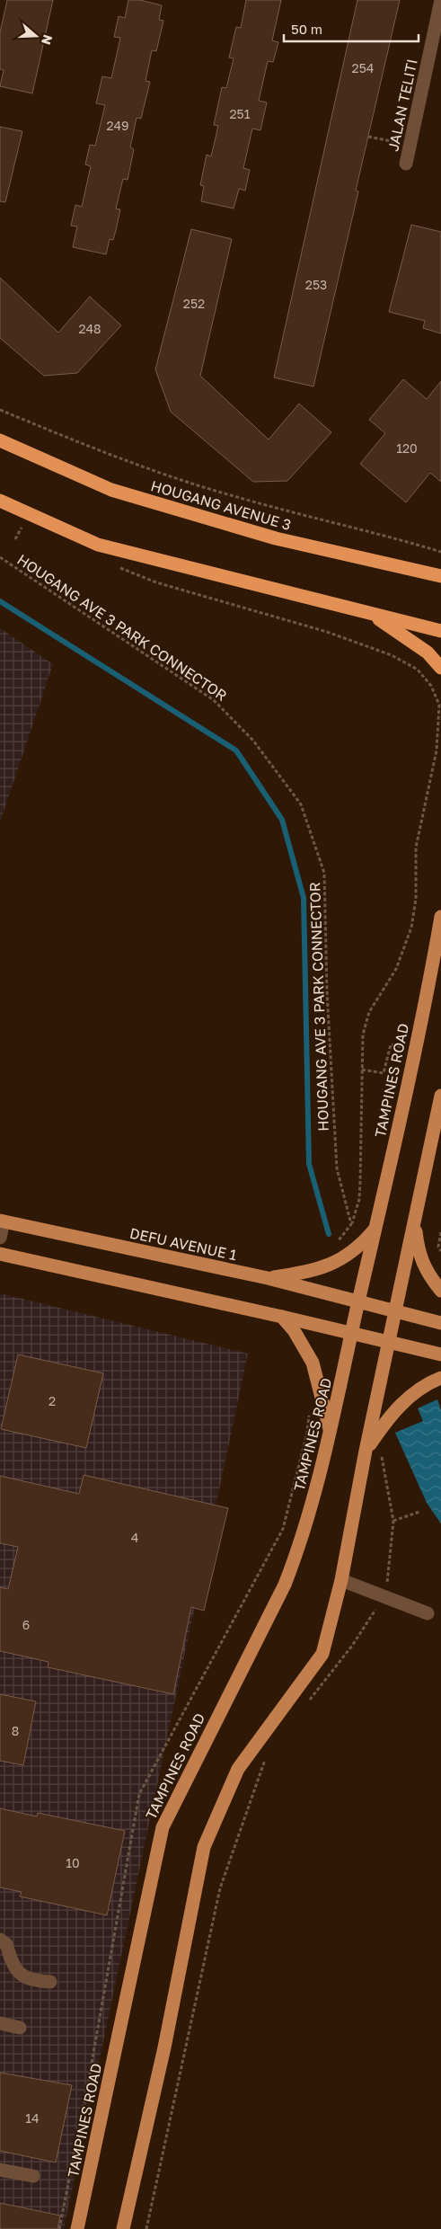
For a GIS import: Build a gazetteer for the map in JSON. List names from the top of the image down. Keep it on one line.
{"streets":{"highway":["HOUGANG AVENUE 3"],"main road":["TAMPINES ROAD","DEFU AVENUE 1"],"street":["JALAN TELITI"],"path":["HOUGANG AVE 3 PARK CONNECTOR"]},"crossings":[["TAMPINES ROAD","DEFU AVENUE 1"]],"house_numbers":["254","251","249","253","252","248","120","2","4","6","8","10","14"],"scale_bar":"50 m","north":"right"}
